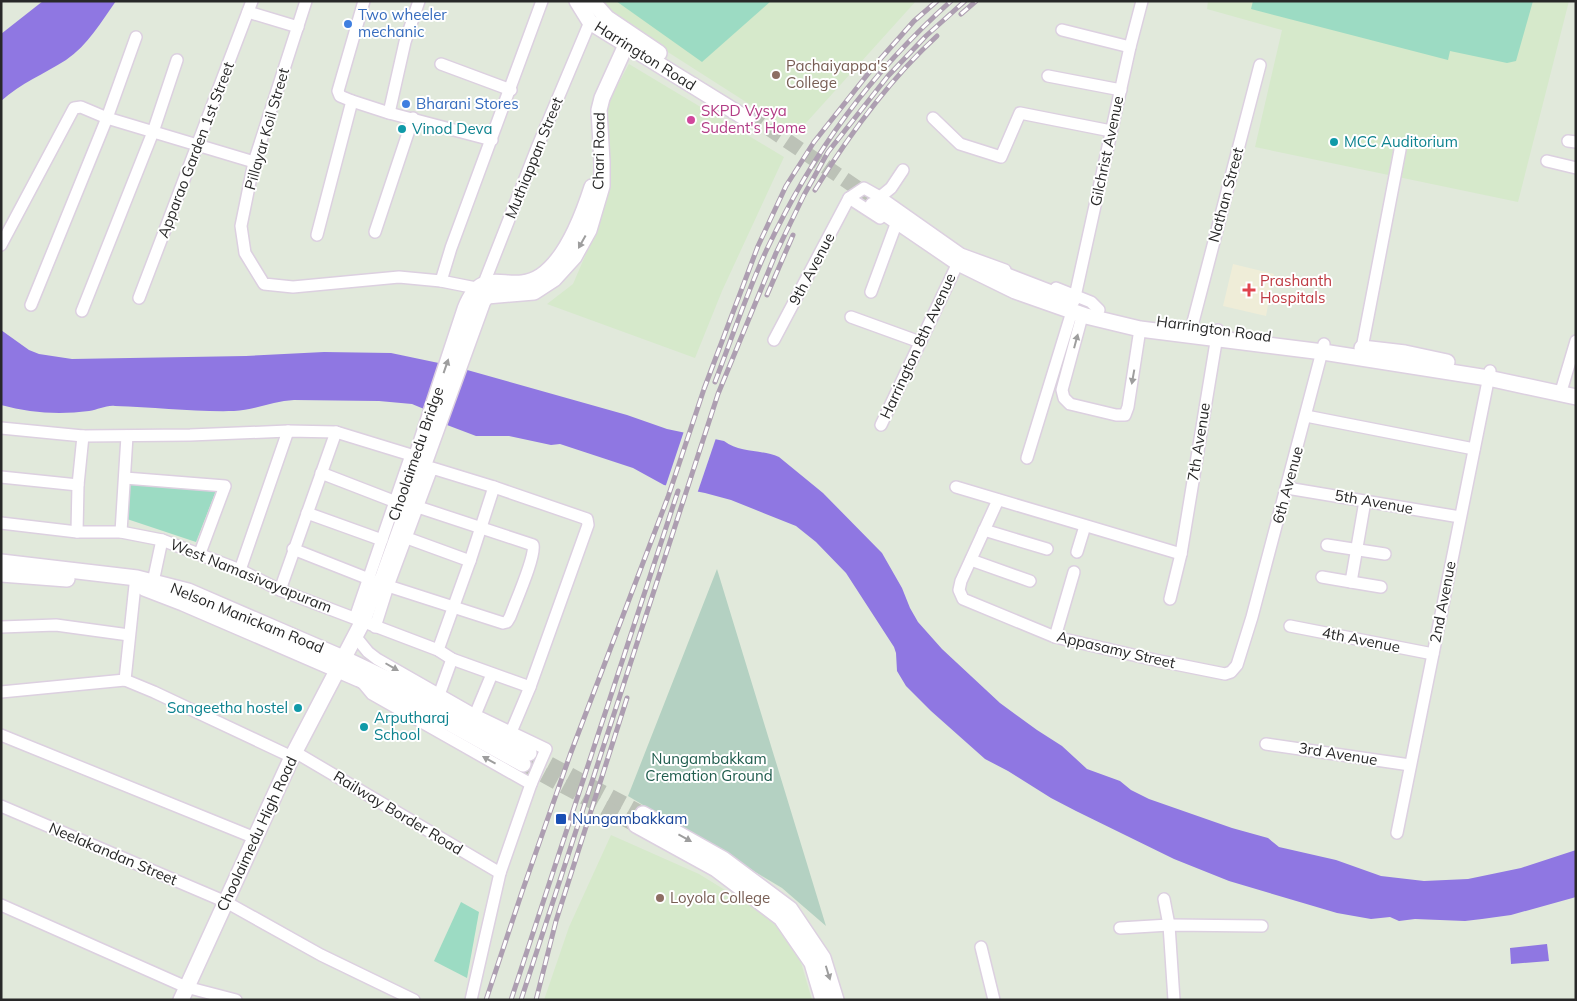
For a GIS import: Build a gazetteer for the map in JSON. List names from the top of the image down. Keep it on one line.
{"streets":{"street":["Harrington Road","Pillayar Koil Street","Apparao Garden 1st Street","Chari Road","Gilchrist Avenue","Muthiappan Street","Nathan Street","9th Avenue","Harrington 8th Avenue","7th Avenue","Choolaimedu Bridge","6th Avenue","5th Avenue","West Namasivayapuram","2nd Avenue","Nelson Manickam Road","4th Avenue","Appasamy Street","3rd Avenue","Railway Border Road","Choolaimedu High Road","Neelakandan Street"]},"crossings":[["Harrington Road","Chari Road"],["Harrington Road","Gilchrist Avenue"],["Harrington Road","Muthiappan Street"],["Harrington Road","Nathan Street"],["Harrington Road","7th Avenue"],["Harrington Road","6th Avenue"],["Harrington Road","2nd Avenue"],["Chari Road","Muthiappan Street"],["Chari Road","Choolaimedu Bridge"],["Muthiappan Street","Choolaimedu Bridge"],["Choolaimedu Bridge","Choolaimedu High Road"],["6th Avenue","5th Avenue"],["6th Avenue","Appasamy Street"],["5th Avenue","2nd Avenue"],["West Namasivayapuram","Choolaimedu High Road"],["2nd Avenue","4th Avenue"],["2nd Avenue","3rd Avenue"],["Nelson Manickam Road","Choolaimedu High Road"],["Railway Border Road","Choolaimedu High Road"],["Choolaimedu High Road","Neelakandan Street"]],"parks":["Nungambakkam Cremation Ground"],"places":{"other":["Two wheeler mechanic","Pachaiyappa's College","Bharani Stores","SKPD Vysya Sudent's Home","Vinod Deva","MCC Auditorium","Sangeetha hostel","Arputharaj School","Loyola College"],"health":["Prashanth Hospitals"],"transit":["Nungambakkam"]}}
